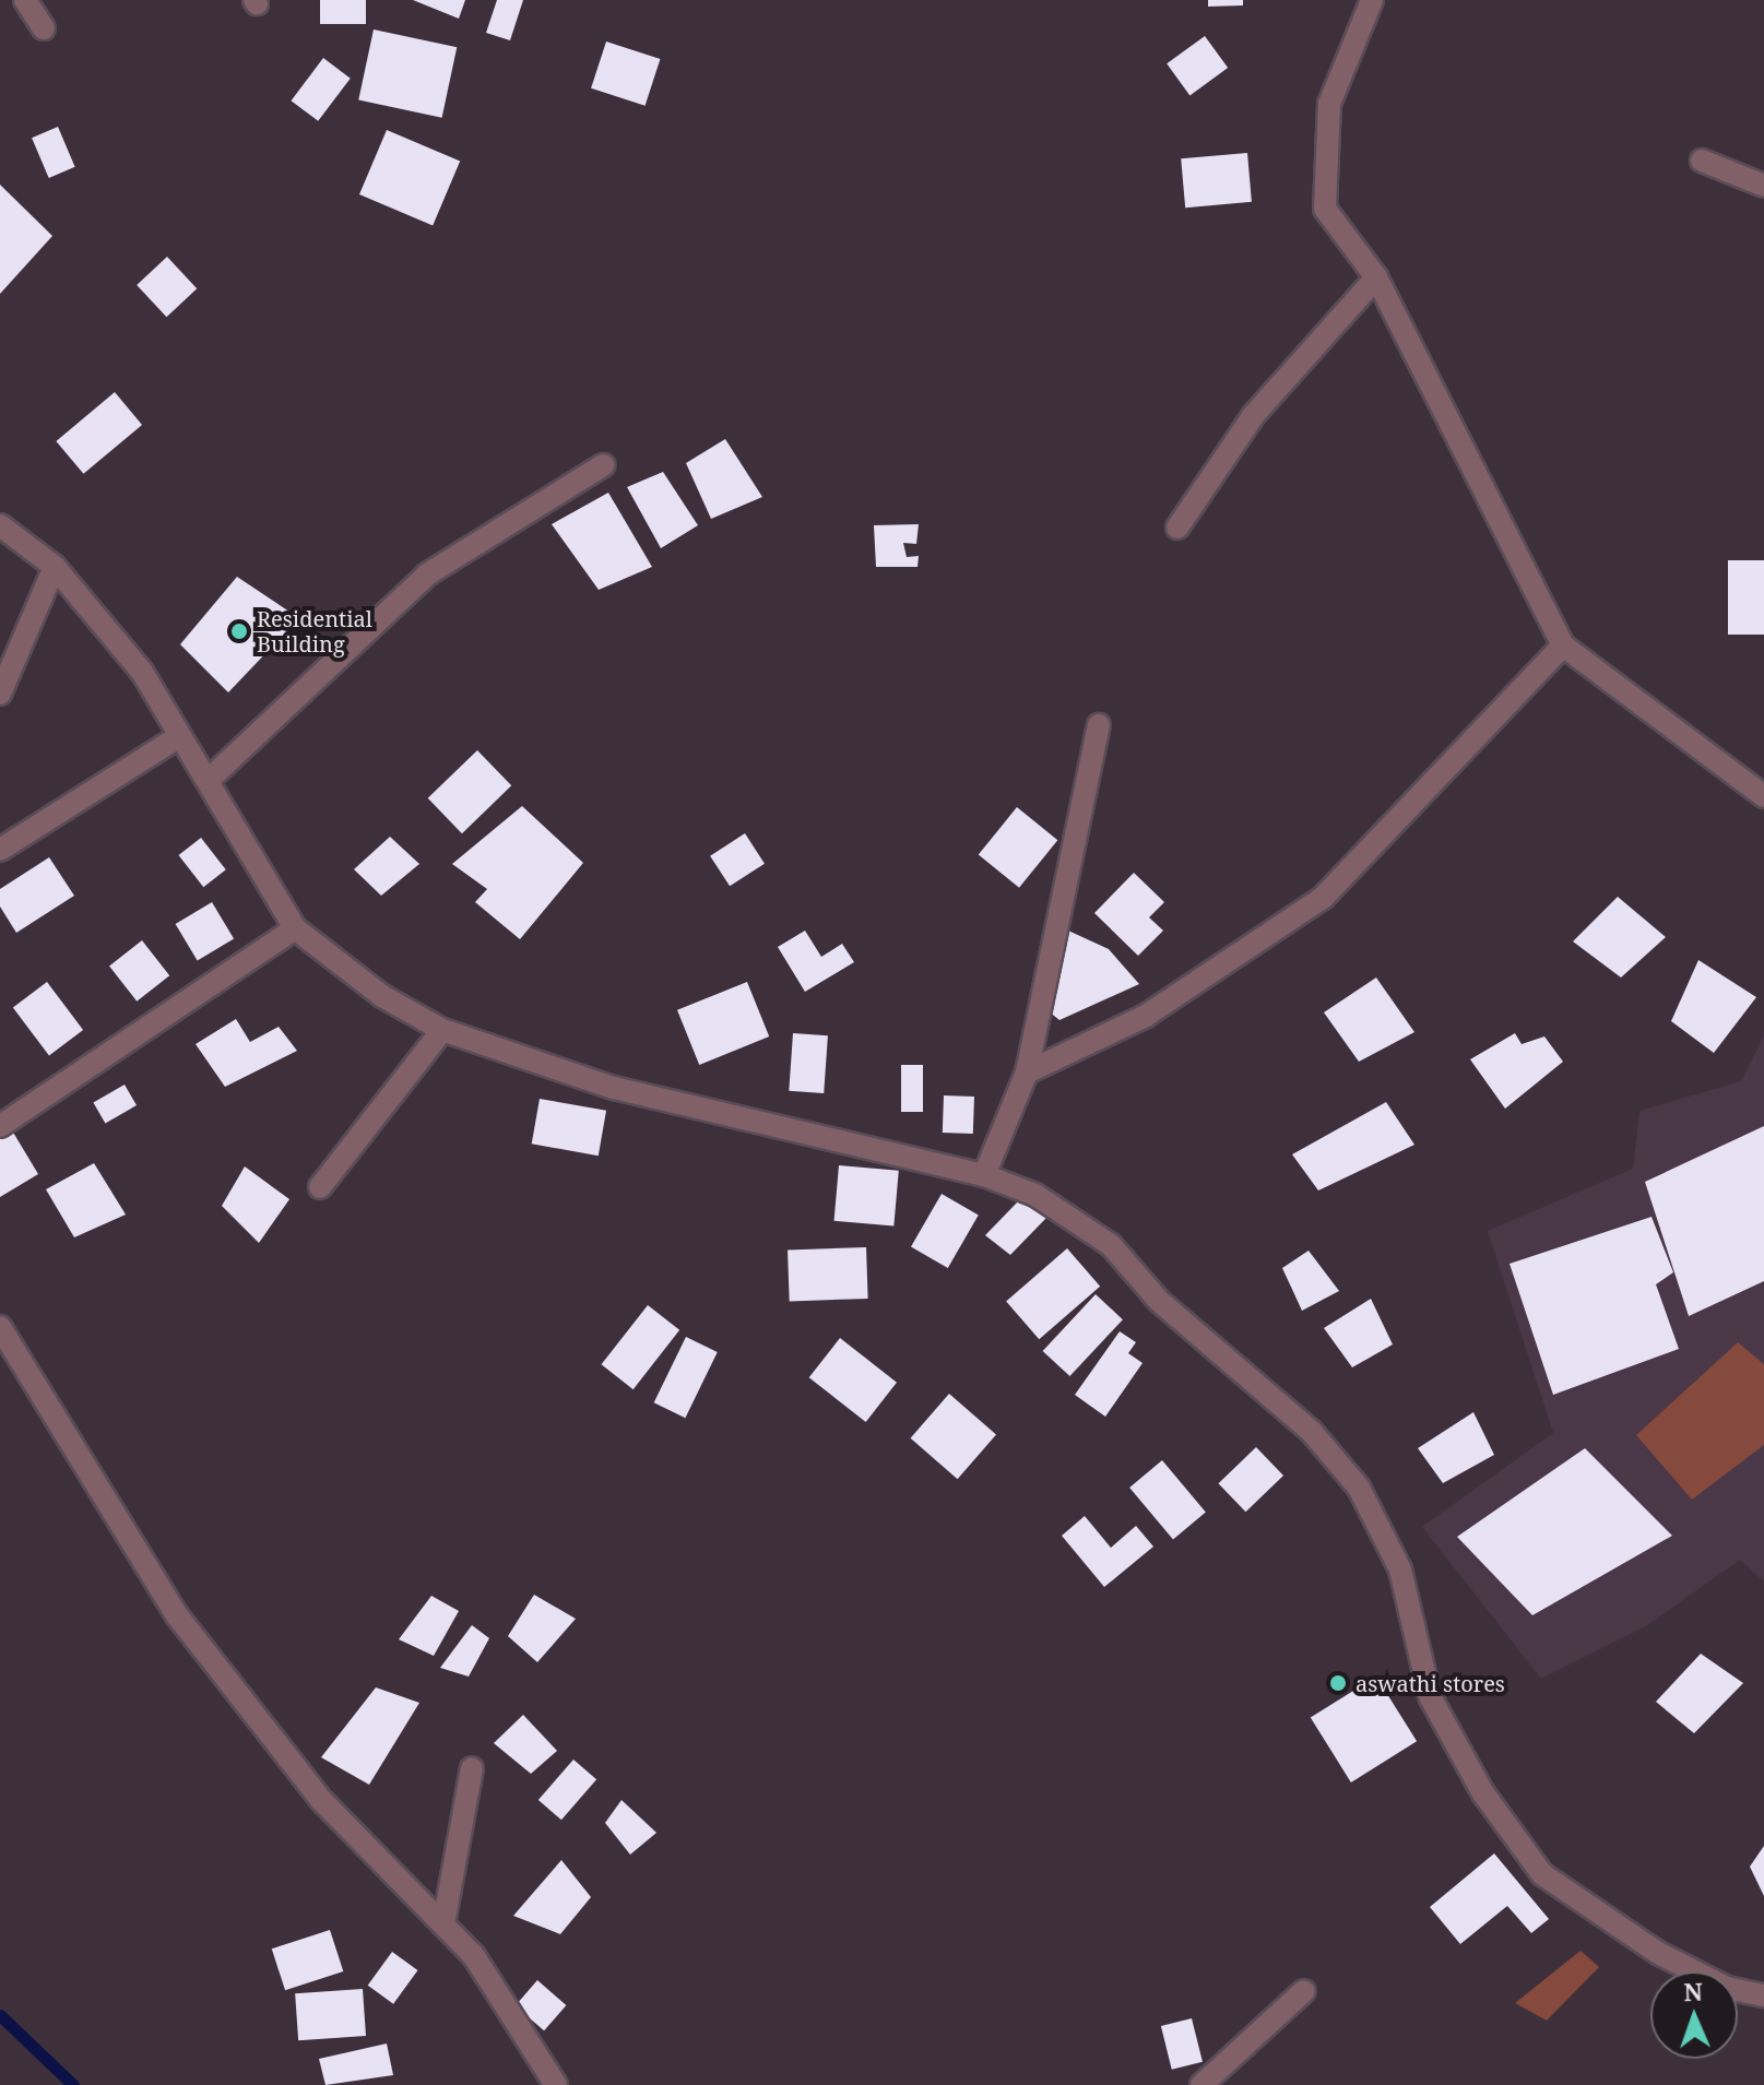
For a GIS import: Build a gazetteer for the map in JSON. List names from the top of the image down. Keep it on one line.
{"places":["Residential Building","aswathi stores"],"north":"top"}
